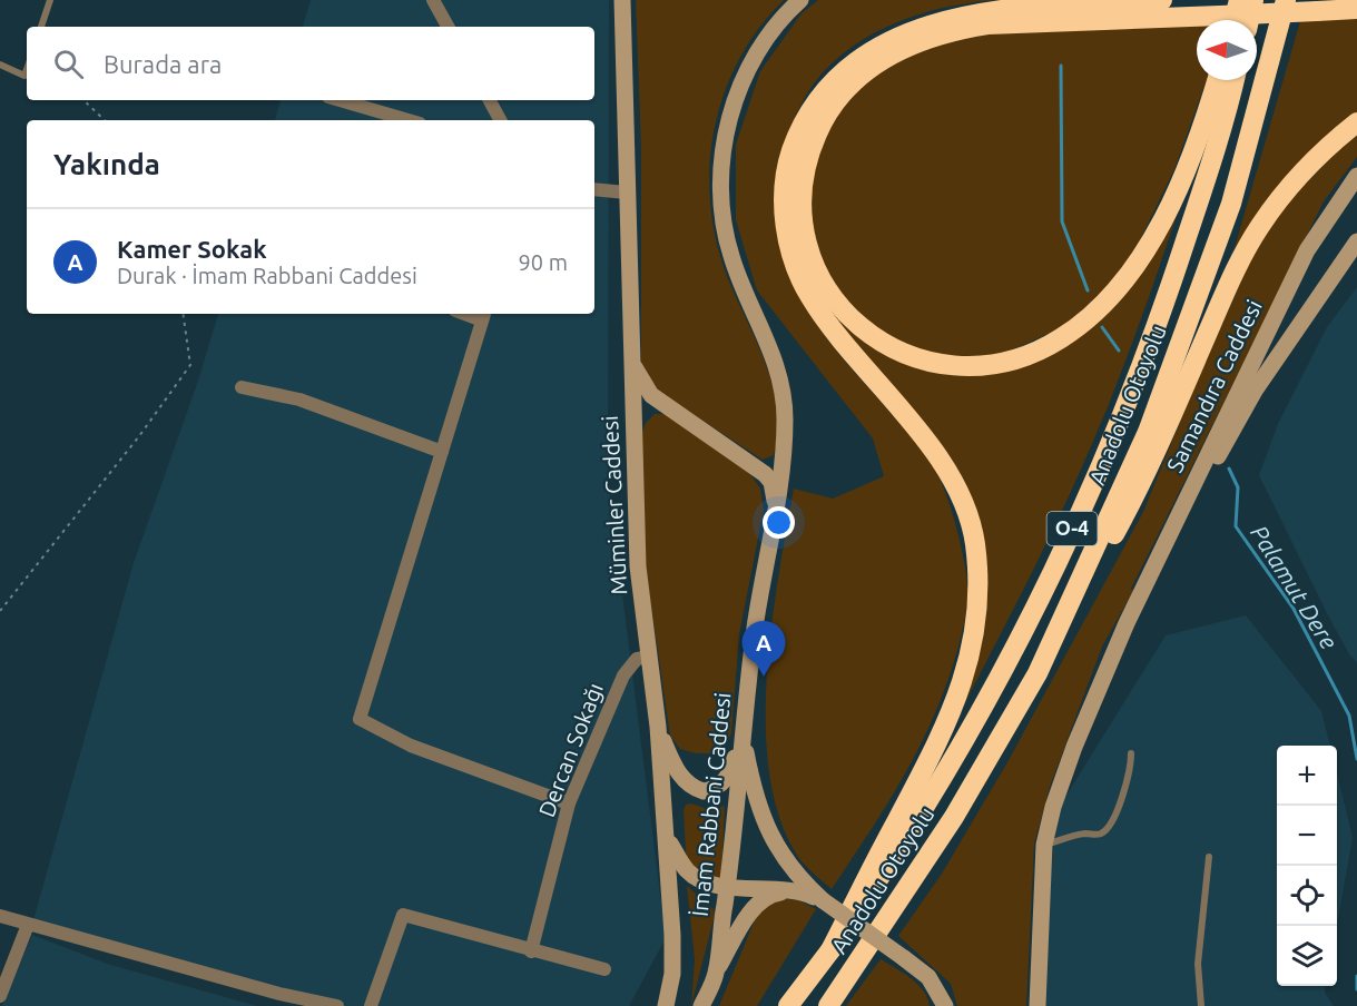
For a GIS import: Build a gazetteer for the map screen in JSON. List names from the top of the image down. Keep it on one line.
{"streets":{"highway":["Anadolu Otoyolu","O-4"],"main road":["Samandıra Caddesi","Müminler Caddesi","İmam Rabbani Caddesi"],"street":["Dercan Sokağı"]},"crossings":[["Müminler Caddesi","Dercan Sokağı"]],"water":["Palamut Dere"],"north":"left","page":{"search":"Burada ara","heading":"Yakında","list":[{"mark":"A","name":"Kamer Sokak","note":"Durak · İmam Rabbani Caddesi","value":"90 m"}],"pins":"A","map_buttons":["+","−"]}}
